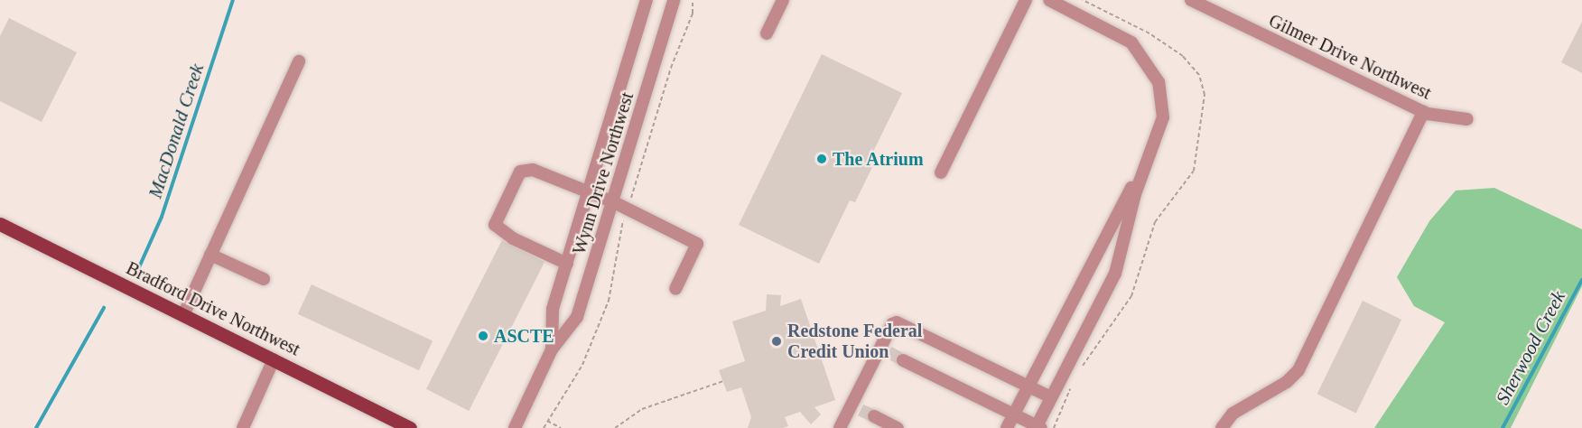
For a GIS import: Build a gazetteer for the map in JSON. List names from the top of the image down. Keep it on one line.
{"streets":{"main road":["Bradford Drive Northwest"],"street":["Gilmer Drive Northwest","Wynn Drive Northwest"]},"water":["MacDonald Creek","Sherwood Creek"],"places":["The Atrium","ASCTE","Redstone Federal Credit Union"]}
